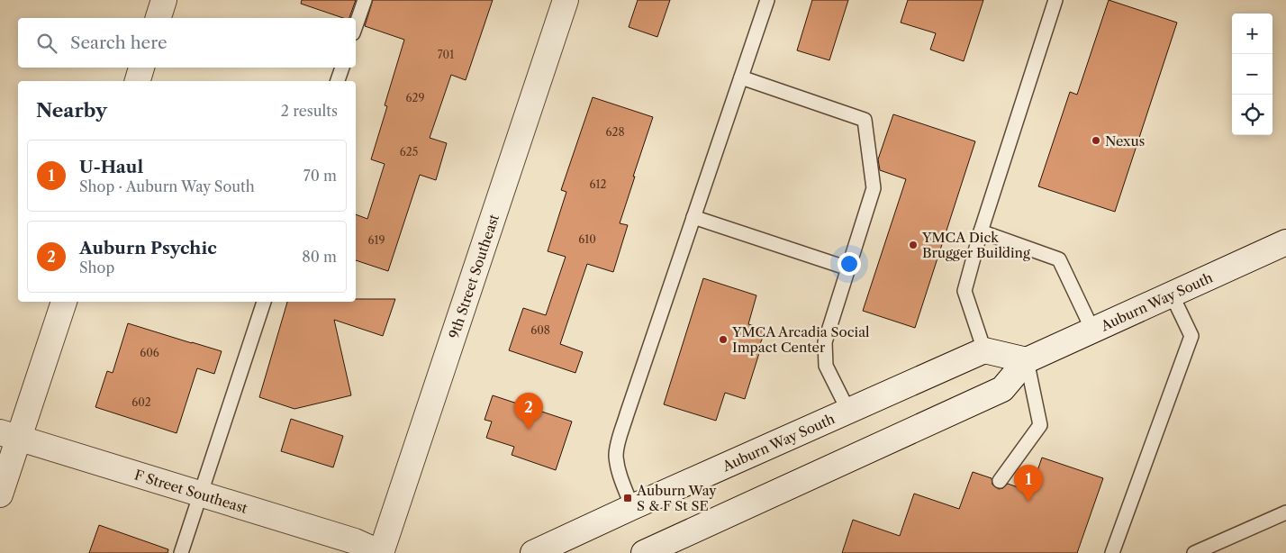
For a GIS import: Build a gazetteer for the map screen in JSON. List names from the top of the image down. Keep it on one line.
{"streets":{"main road":["9th Street Southeast","Auburn Way South","F Street Southeast"]},"crossings":[["9th Street Southeast","F Street Southeast"]],"places":{"other":["Nexus","YMCA Dick Brugger Building","YMCA Arcadia Social Impact Center"],"transit":["Auburn Way S & F St SE"]},"house_numbers":["701","629","628","625","612","610","619","608","606","602"],"page":{"map_buttons":["+","−"],"search":"Search here","heading":["Nearby","2 results"],"list":[{"mark":"1","name":"U-Haul","note":"Shop · Auburn Way South","value":"70 m"},{"mark":"2","name":"Auburn Psychic","note":"Shop","value":"80 m"}],"pins":["2","1"]}}
